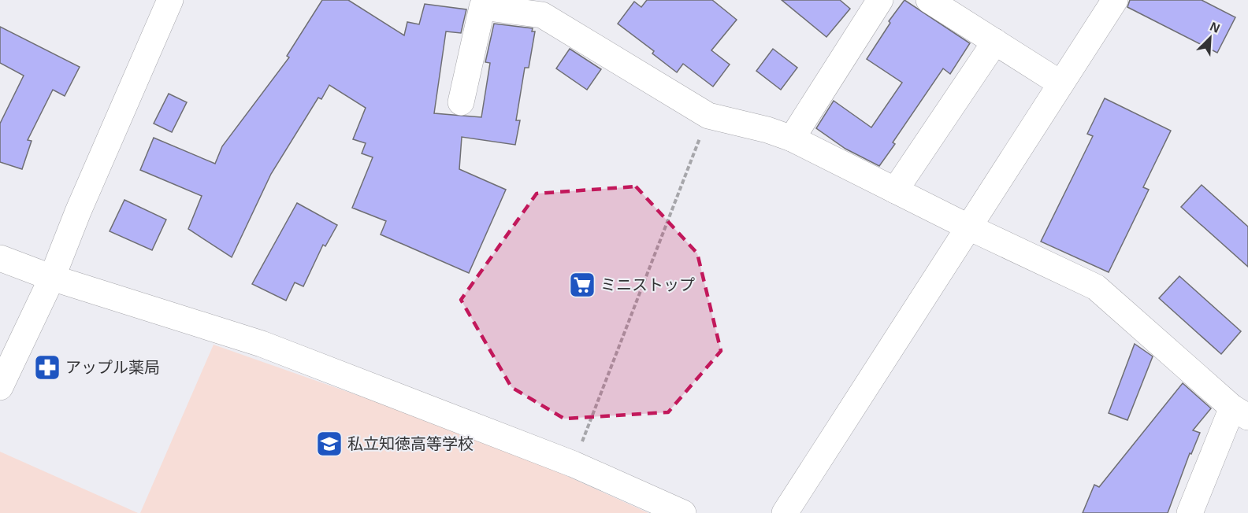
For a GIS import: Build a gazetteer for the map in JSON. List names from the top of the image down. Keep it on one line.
{"places":{"supermarket":["ミニストップ"],"pharmacy":["アップル薬局"],"school or university":["私立知徳高等学校"]},"north":"top right"}
